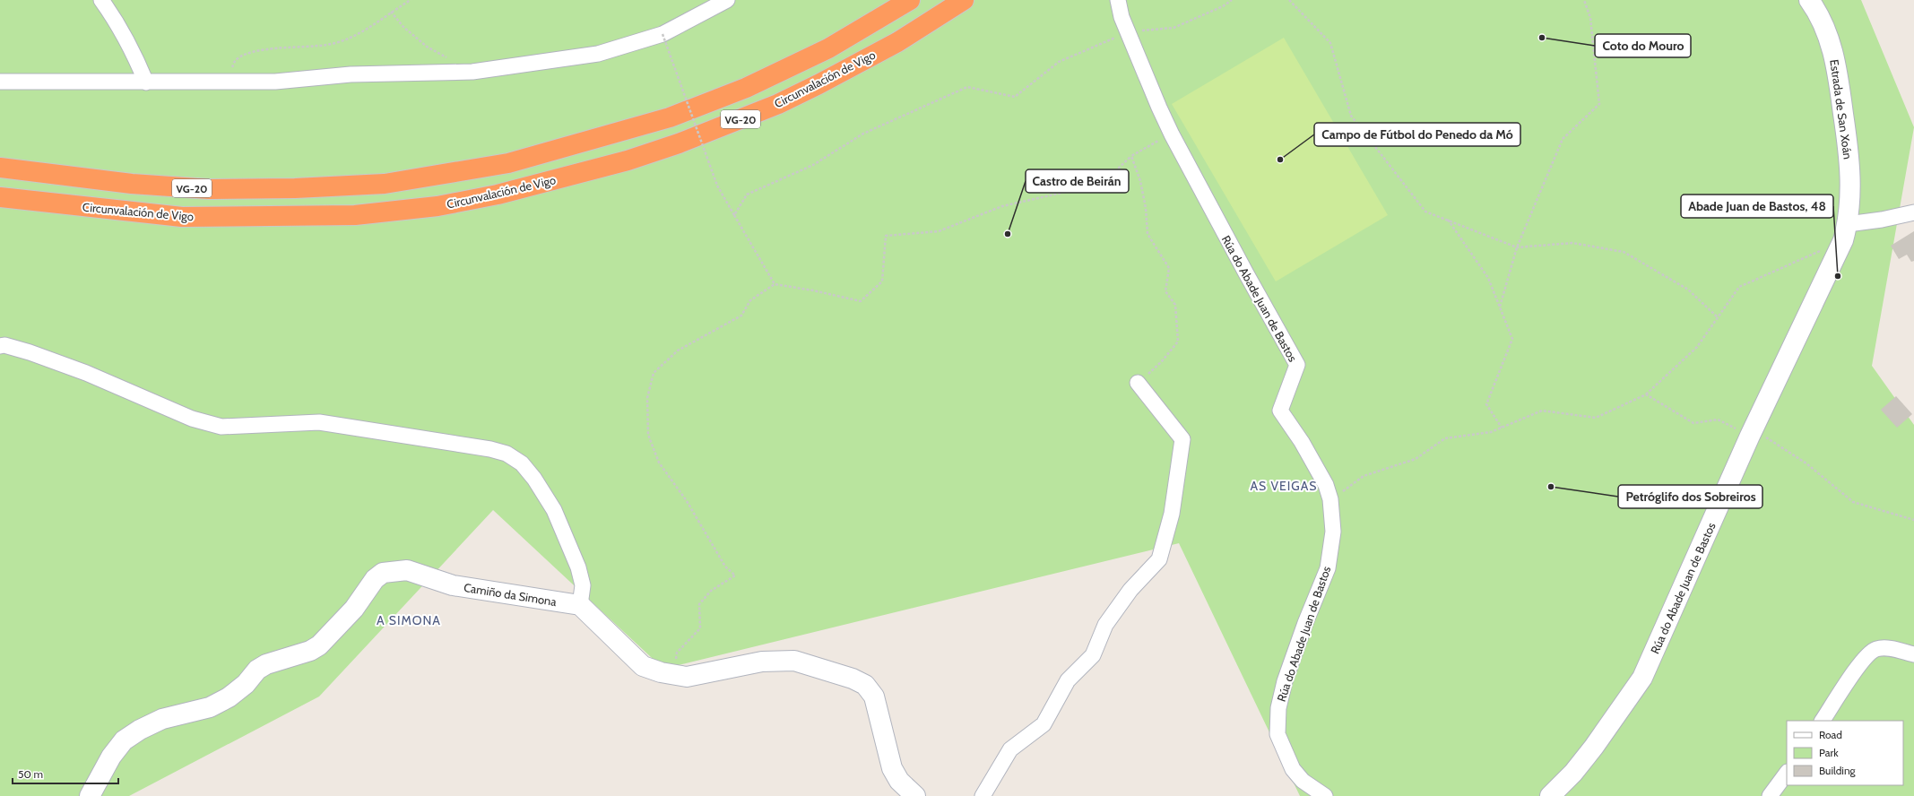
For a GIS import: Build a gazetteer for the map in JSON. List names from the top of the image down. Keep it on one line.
{"streets":{"highway":["Circunvalación de Vigo","VG-20"],"street":["Estrada de San Xoán","Rúa do Abade Juan de Bastos","Camiño da Simona"]},"crossings":[["Estrada de San Xoán","Rúa do Abade Juan de Bastos"]],"districts":["AS VEIGAS","A SIMONA"],"places":["Coto do Mouro","Campo de Fútbol do Penedo da Mó","Castro de Beirán","Abade Juan de Bastos, 48","Petróglifo dos Sobreiros"],"legend":["Road","Park","Building"],"scale_bar":"50 m"}
